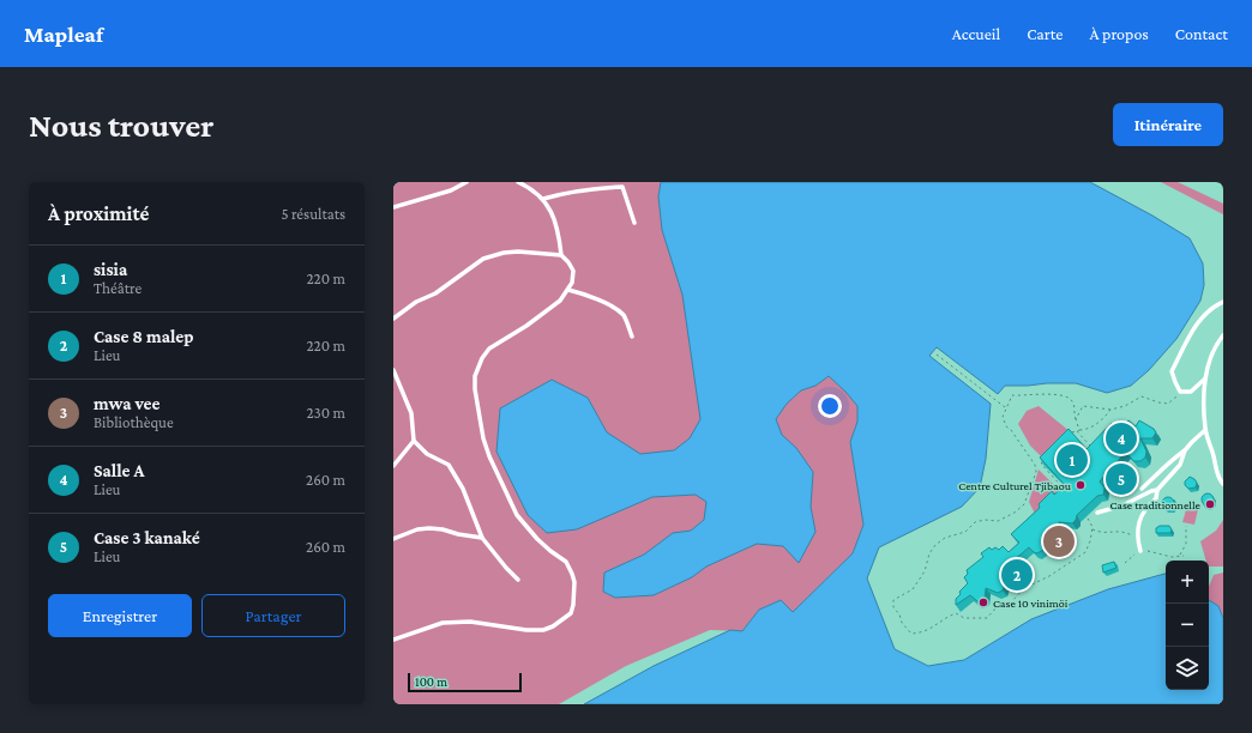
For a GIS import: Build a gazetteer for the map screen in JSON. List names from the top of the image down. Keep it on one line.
{"places":["Centre Culturel Tjibaou","Case traditionnelle","Case 10 vinimöi"],"scale_bar":"100 m","page":{"header":"Mapleaf","nav":["Accueil","Carte","À propos","Contact"],"buttons":["Itinéraire",["Enregistrer","Partager"]],"title":"Nous trouver","heading":["À proximité","5 résultats"],"list":[{"mark":"1","name":"sisia","note":"Théâtre","value":"220 m"},{"mark":"2","name":"Case 8 malep","note":"Lieu","value":"220 m"},{"mark":"3","name":"mwa vee","note":"Bibliothèque","value":"230 m"},{"mark":"4","name":"Salle A","note":"Lieu","value":"260 m"},{"mark":"5","name":"Case 3 kanaké","note":"Lieu","value":"260 m"}],"pins":["4","1","5","3","2"],"map_buttons":["+","−"],"scale":"100 m"}}
